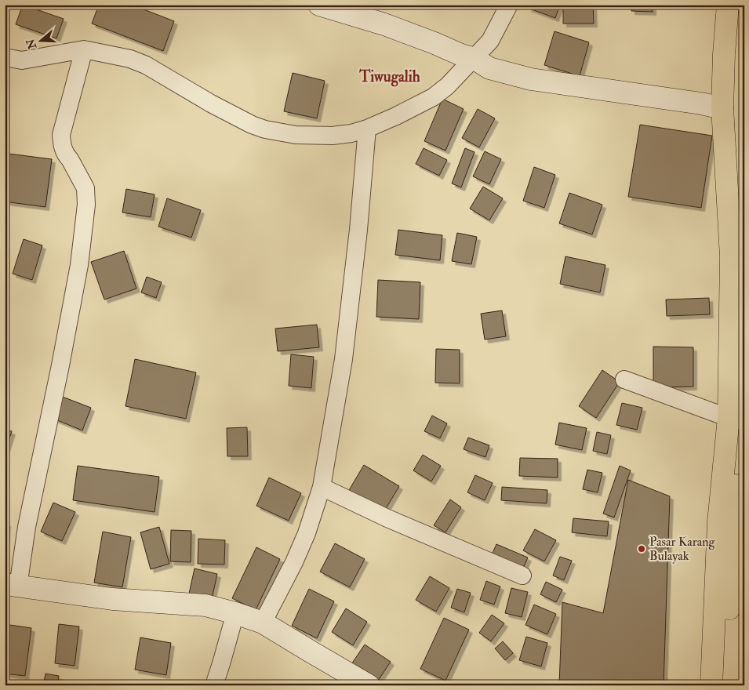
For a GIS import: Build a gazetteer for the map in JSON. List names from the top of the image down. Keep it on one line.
{"districts":["Tiwugalih"],"places":["Pasar Karang Bulayak"],"north":"left"}
